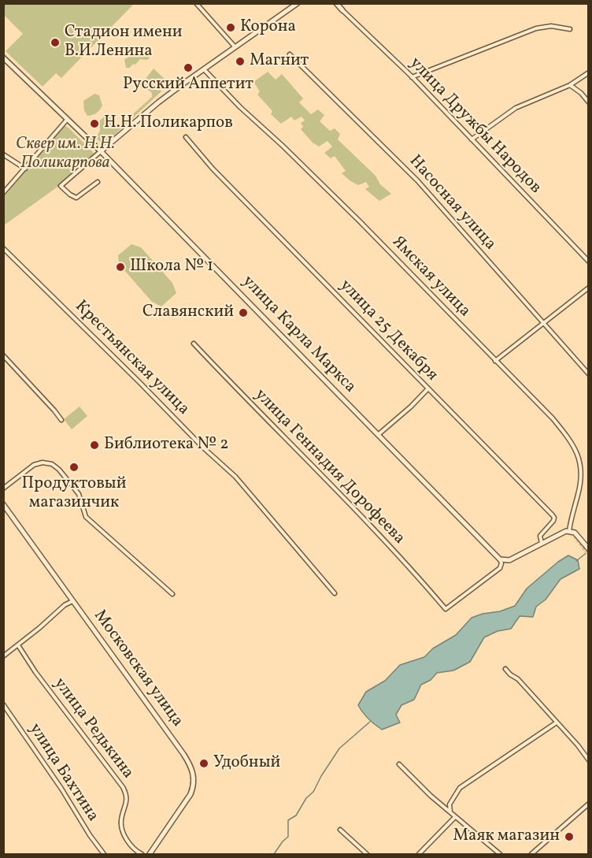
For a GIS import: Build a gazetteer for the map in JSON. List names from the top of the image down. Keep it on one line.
{"streets":{"street":["улица Дружбы Народов","Насосная улица","Ямская улица","улица 25 Декабря","улица Карла Маркса","Крестьянская улица","улица Геннадия Дорофеева","Московская улица","улица Редькина","улица Бахтина"]},"crossings":[["улица Карла Маркса","улица Геннадия Дорофеева"]],"parks":["Сквер им. Н.Н. Поликарпова"],"places":["Корона","Стадион имени В.И.Ленина","Магнит","Русский Аппетит","Н.Н. Поликарпов","Школа № 1","Славянский","Библиотека № 2","Продуктовый магазинчик","Удобный","Маяк магазин"]}
